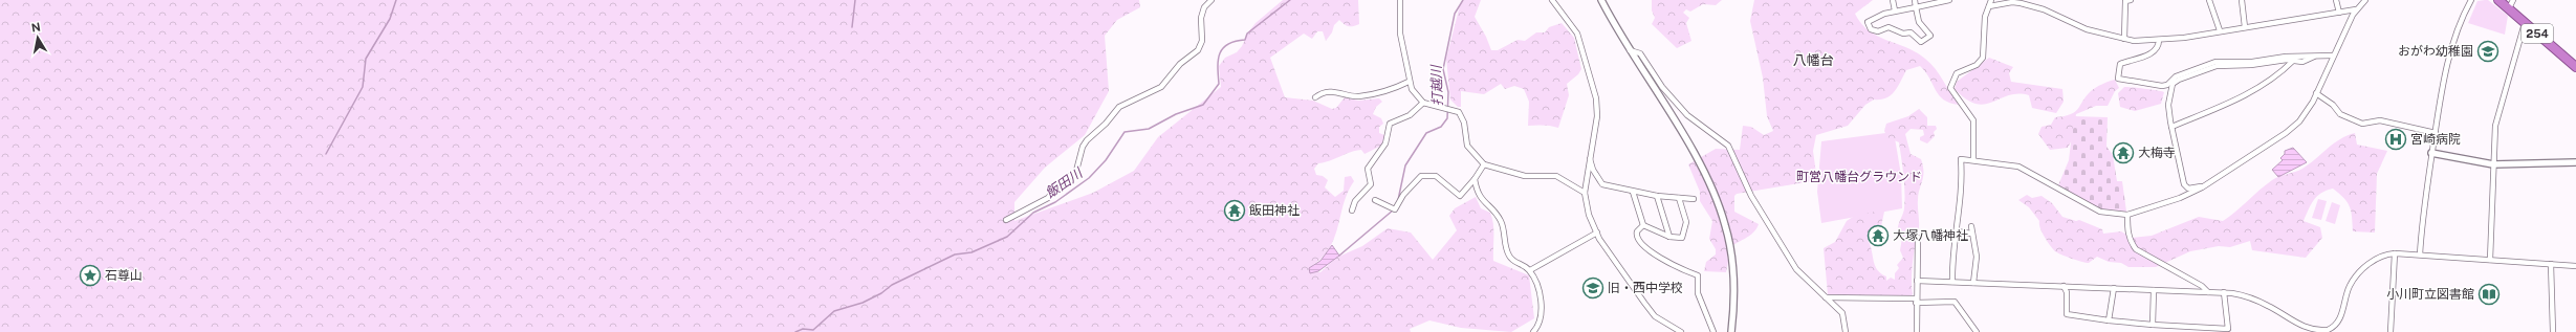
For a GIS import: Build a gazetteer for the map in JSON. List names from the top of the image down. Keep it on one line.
{"streets":{"highway":["254"]},"districts":["八幡台"],"water":["打越川","飯田川"],"parks":["町営八幡台グラウンド"],"places":{"school or university":["おがわ幼稚園","旧・西中学校"],"hospital":["宮崎病院"],"temple":["大梅寺","飯田神社","大塚八幡神社"],"place":["石尊山"],"library":["小川町立図書館"]},"north":"top"}
